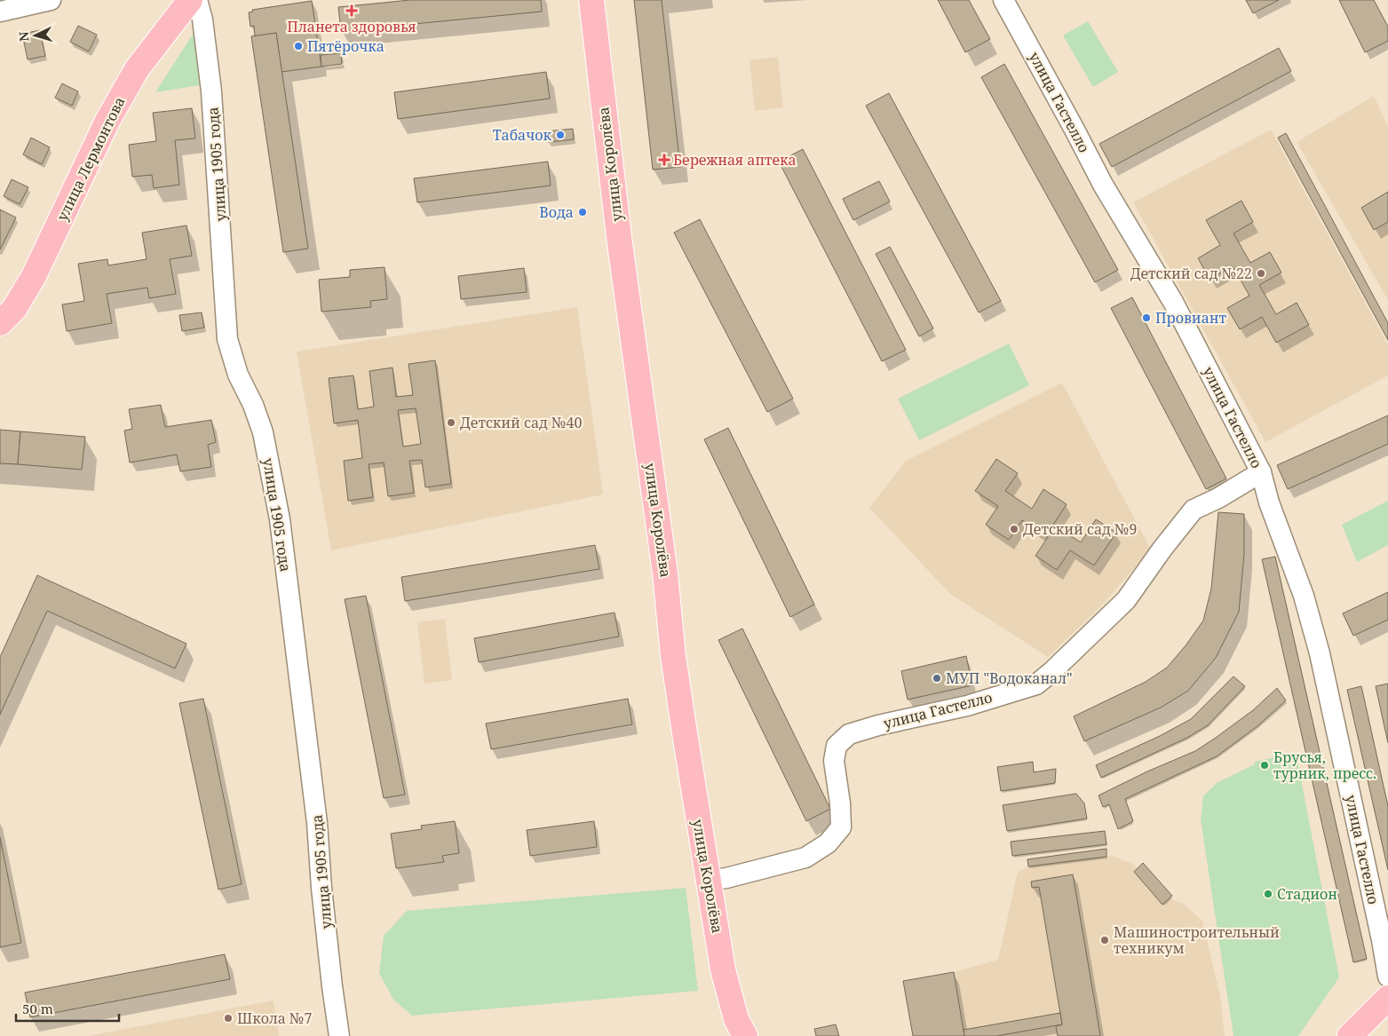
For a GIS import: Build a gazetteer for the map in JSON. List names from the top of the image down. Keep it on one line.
{"streets":{"main road":["улица Лермонтова","улица Королёва"],"street":["улица Гастелло","улица 1905 года"]},"crossings":[["улица Гастелло","улица Королёва"]],"places":{"health":["Планета здоровья","Бережная аптека"],"other":["Пятёрочка","Табачок","Вода","Детский сад №22","Провиант","Детский сад №40","Детский сад №9","МУП \"Водоканал\"","Брусья, турник, пресс.","Стадион","Машиностроительный техникум","Школа №7"]},"scale_bar":"50 m","north":"left"}
